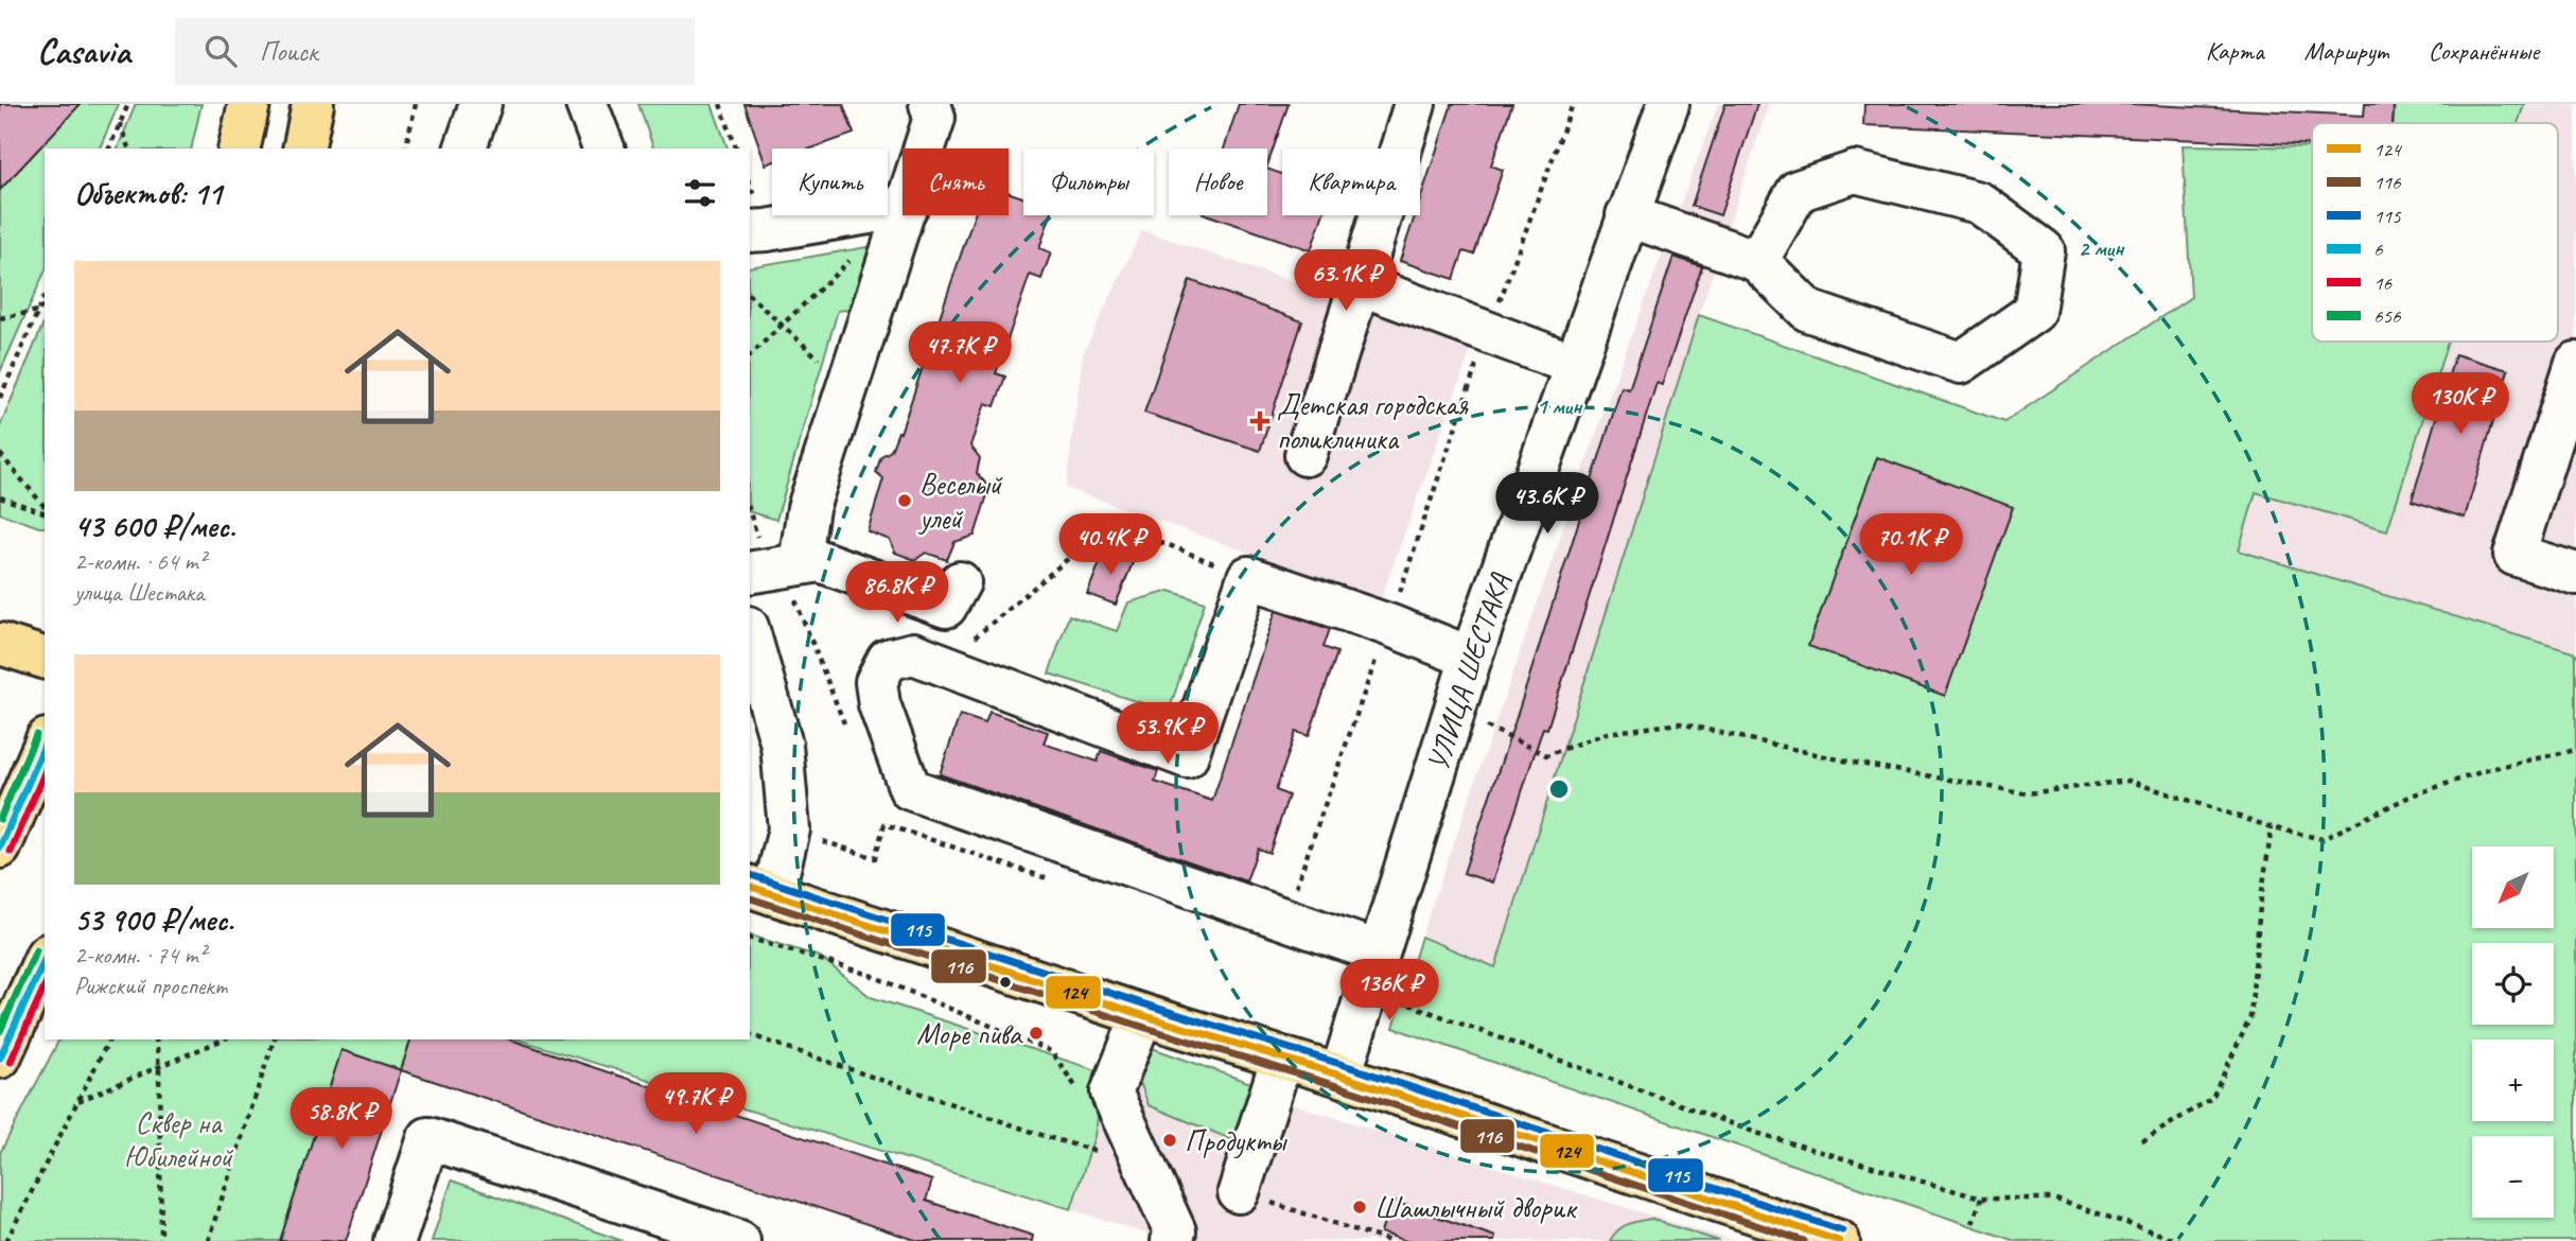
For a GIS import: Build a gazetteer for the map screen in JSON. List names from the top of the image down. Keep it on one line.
{"streets":{"street":["УЛИЦА ШЕСТАКА"]},"parks":["Сквер на Юбилейной"],"places":{"health":["Детская городская поликлиника"],"other":["Веселый улей","Море пива","Продукты","Шашлычный дворик"]},"lines":["transit line 656","transit line 6","transit line 16","transit line 115","transit line 124","transit line 116"],"legend":["124","116","115","6","16","656"],"north":"bottom left","page":{"header":"Casavia","search":"Поиск","nav":["Карта","Маршрут","Сохранённые"],"chip":["Купить","Снять","Фильтры","Новое","Квартира"],"heading":"Объектов: 11","list":[{"name":"43 600 ₽/мес.","note":"2-комн. · 64 m² · улица Шестака"},{"name":"53 900 ₽/мес.","note":"2-комн. · 74 m² · Рижский проспект"}],"price":["63.1K ₽","47.7K ₽","130K ₽","43.6K ₽","40.4K ₽","70.1K ₽","86.8K ₽","53.9K ₽","136K ₽","49.7K ₽","58.8K ₽"],"map_buttons":["+","−"]},"rings":["2 мин","1 мин"]}
